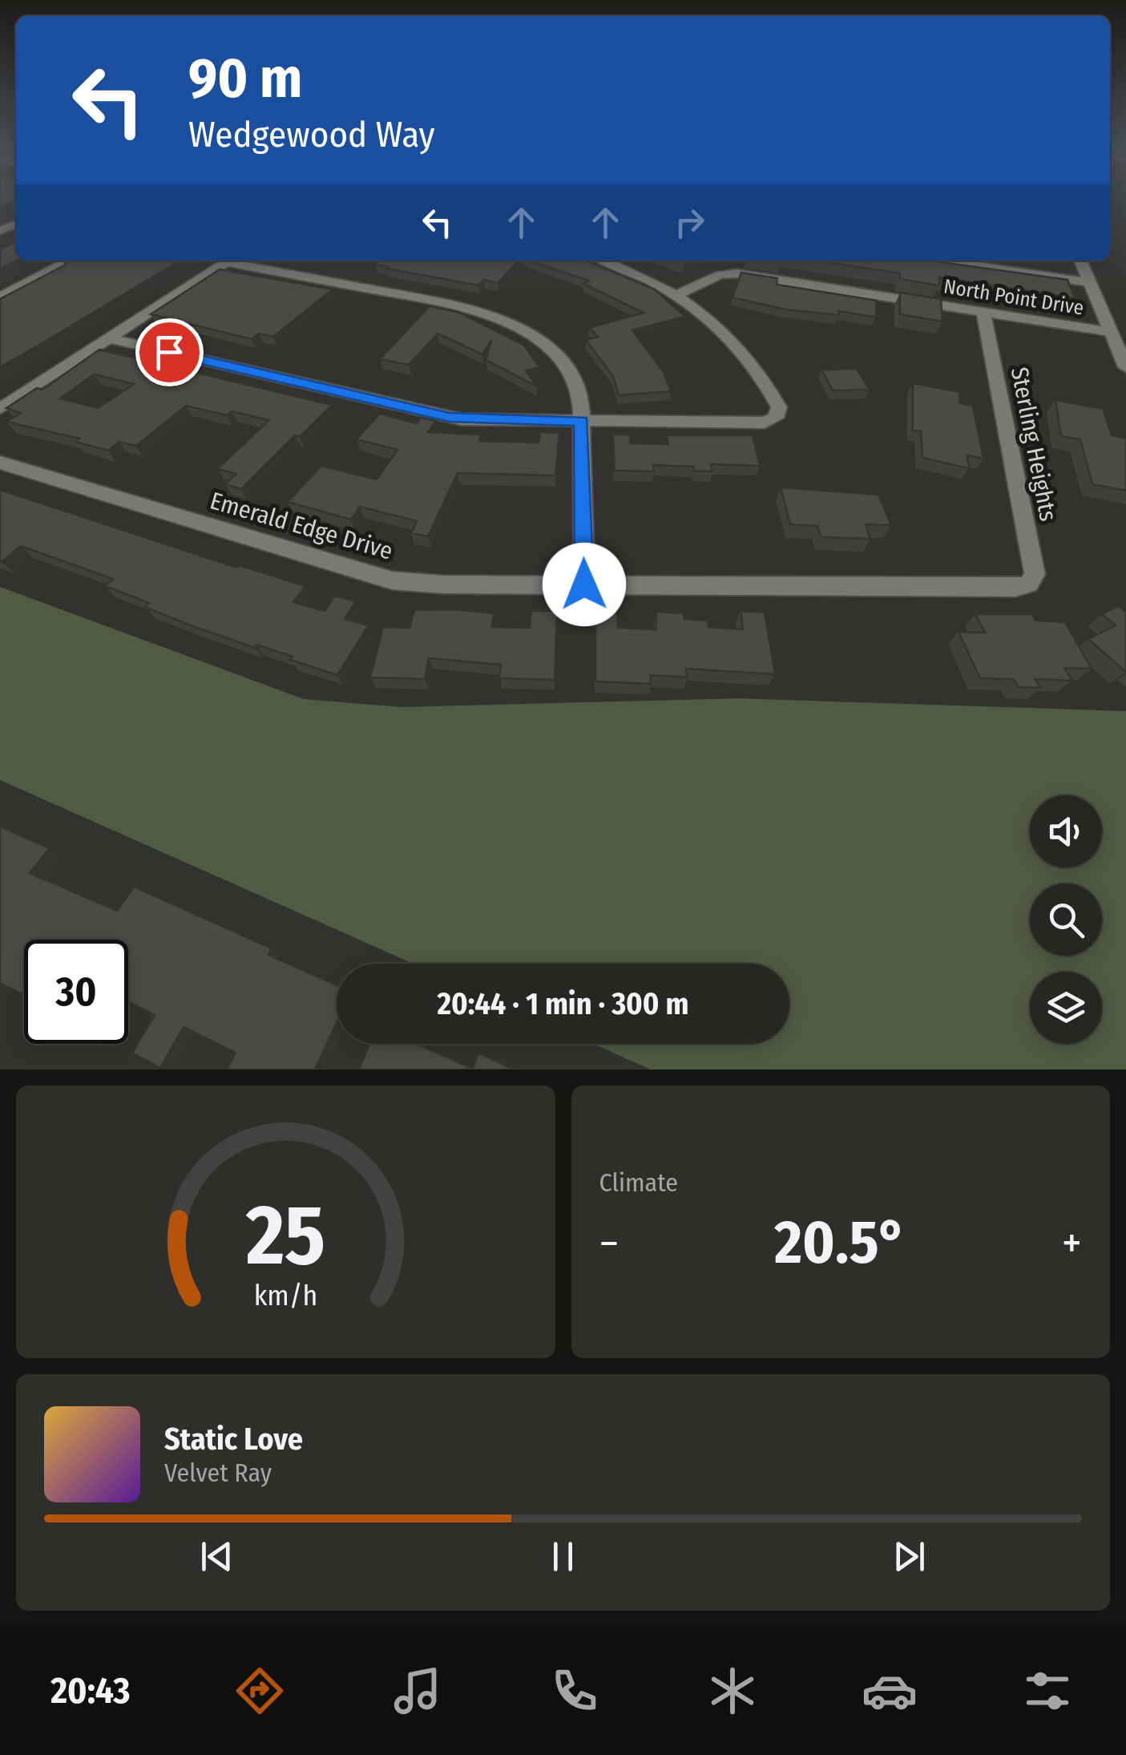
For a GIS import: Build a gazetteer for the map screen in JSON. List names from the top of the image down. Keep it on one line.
{"streets":{"street":["North Point Drive","Sterling Heights","Emerald Edge Drive"]},"crossings":[["North Point Drive","Sterling Heights"],["Sterling Heights","Emerald Edge Drive"]],"page":{"turn":["90 m","Wedgewood Way"],"limit":"30","trip":"20:44 · 1 min · 300 m","tile":"Climate","heat":["−","20.5°","+"],"song":["Static Love","Velvet Ray"],"tabs":"20:43","gauge":["25","km/h"]}}
